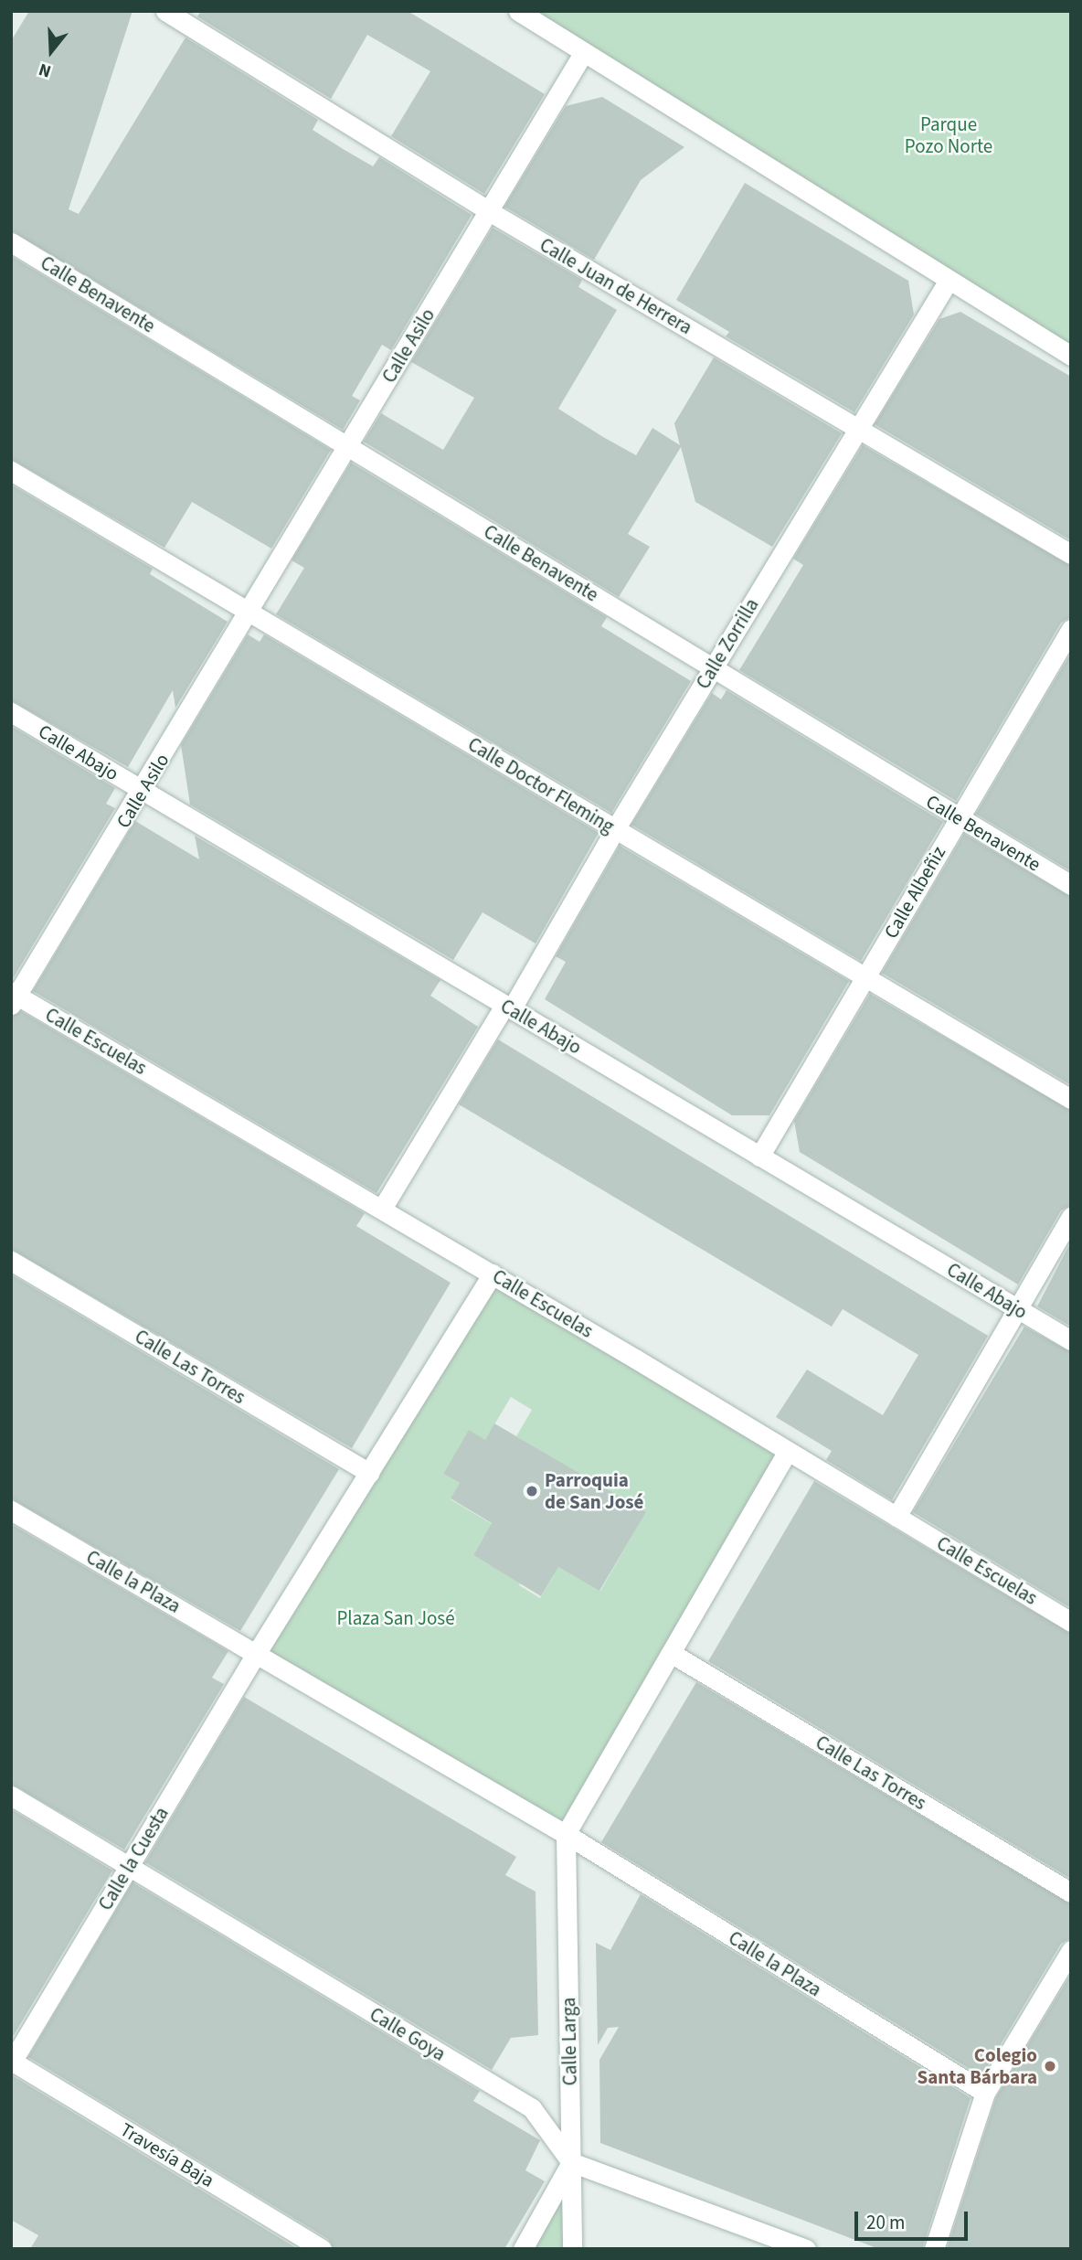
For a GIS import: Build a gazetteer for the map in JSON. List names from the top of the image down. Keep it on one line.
{"streets":{"street":["Calle Juan de Herrera","Calle Benavente","Calle Asilo","Calle Zorrilla","Calle Abajo","Calle Doctor Fleming","Calle Albeñiz","Calle Escuelas","Calle Las Torres","Calle la Plaza","Calle la Cuesta","Calle Goya","Calle Larga","Travesía Baja"]},"crossings":[["Calle Juan de Herrera","Calle Asilo"],["Calle Juan de Herrera","Calle Zorrilla"],["Calle Benavente","Calle Asilo"],["Calle Benavente","Calle Zorrilla"],["Calle Benavente","Calle Albeñiz"],["Calle Asilo","Calle Abajo"],["Calle Asilo","Calle Doctor Fleming"],["Calle Asilo","Calle Escuelas"],["Calle Zorrilla","Calle Abajo"],["Calle Zorrilla","Calle Doctor Fleming"],["Calle Zorrilla","Calle Escuelas"],["Calle Abajo","Calle Albeñiz"],["Calle Doctor Fleming","Calle Albeñiz"],["Calle la Plaza","Calle la Cuesta"],["Calle la Plaza","Calle Larga"],["Calle la Cuesta","Calle Goya"],["Calle la Cuesta","Travesía Baja"],["Calle Goya","Calle Larga"]],"parks":["Parque Pozo Norte","Plaza San José"],"places":["Parroquia de San José","Colegio Santa Bárbara"],"scale_bar":"20 m","north":"bottom"}
